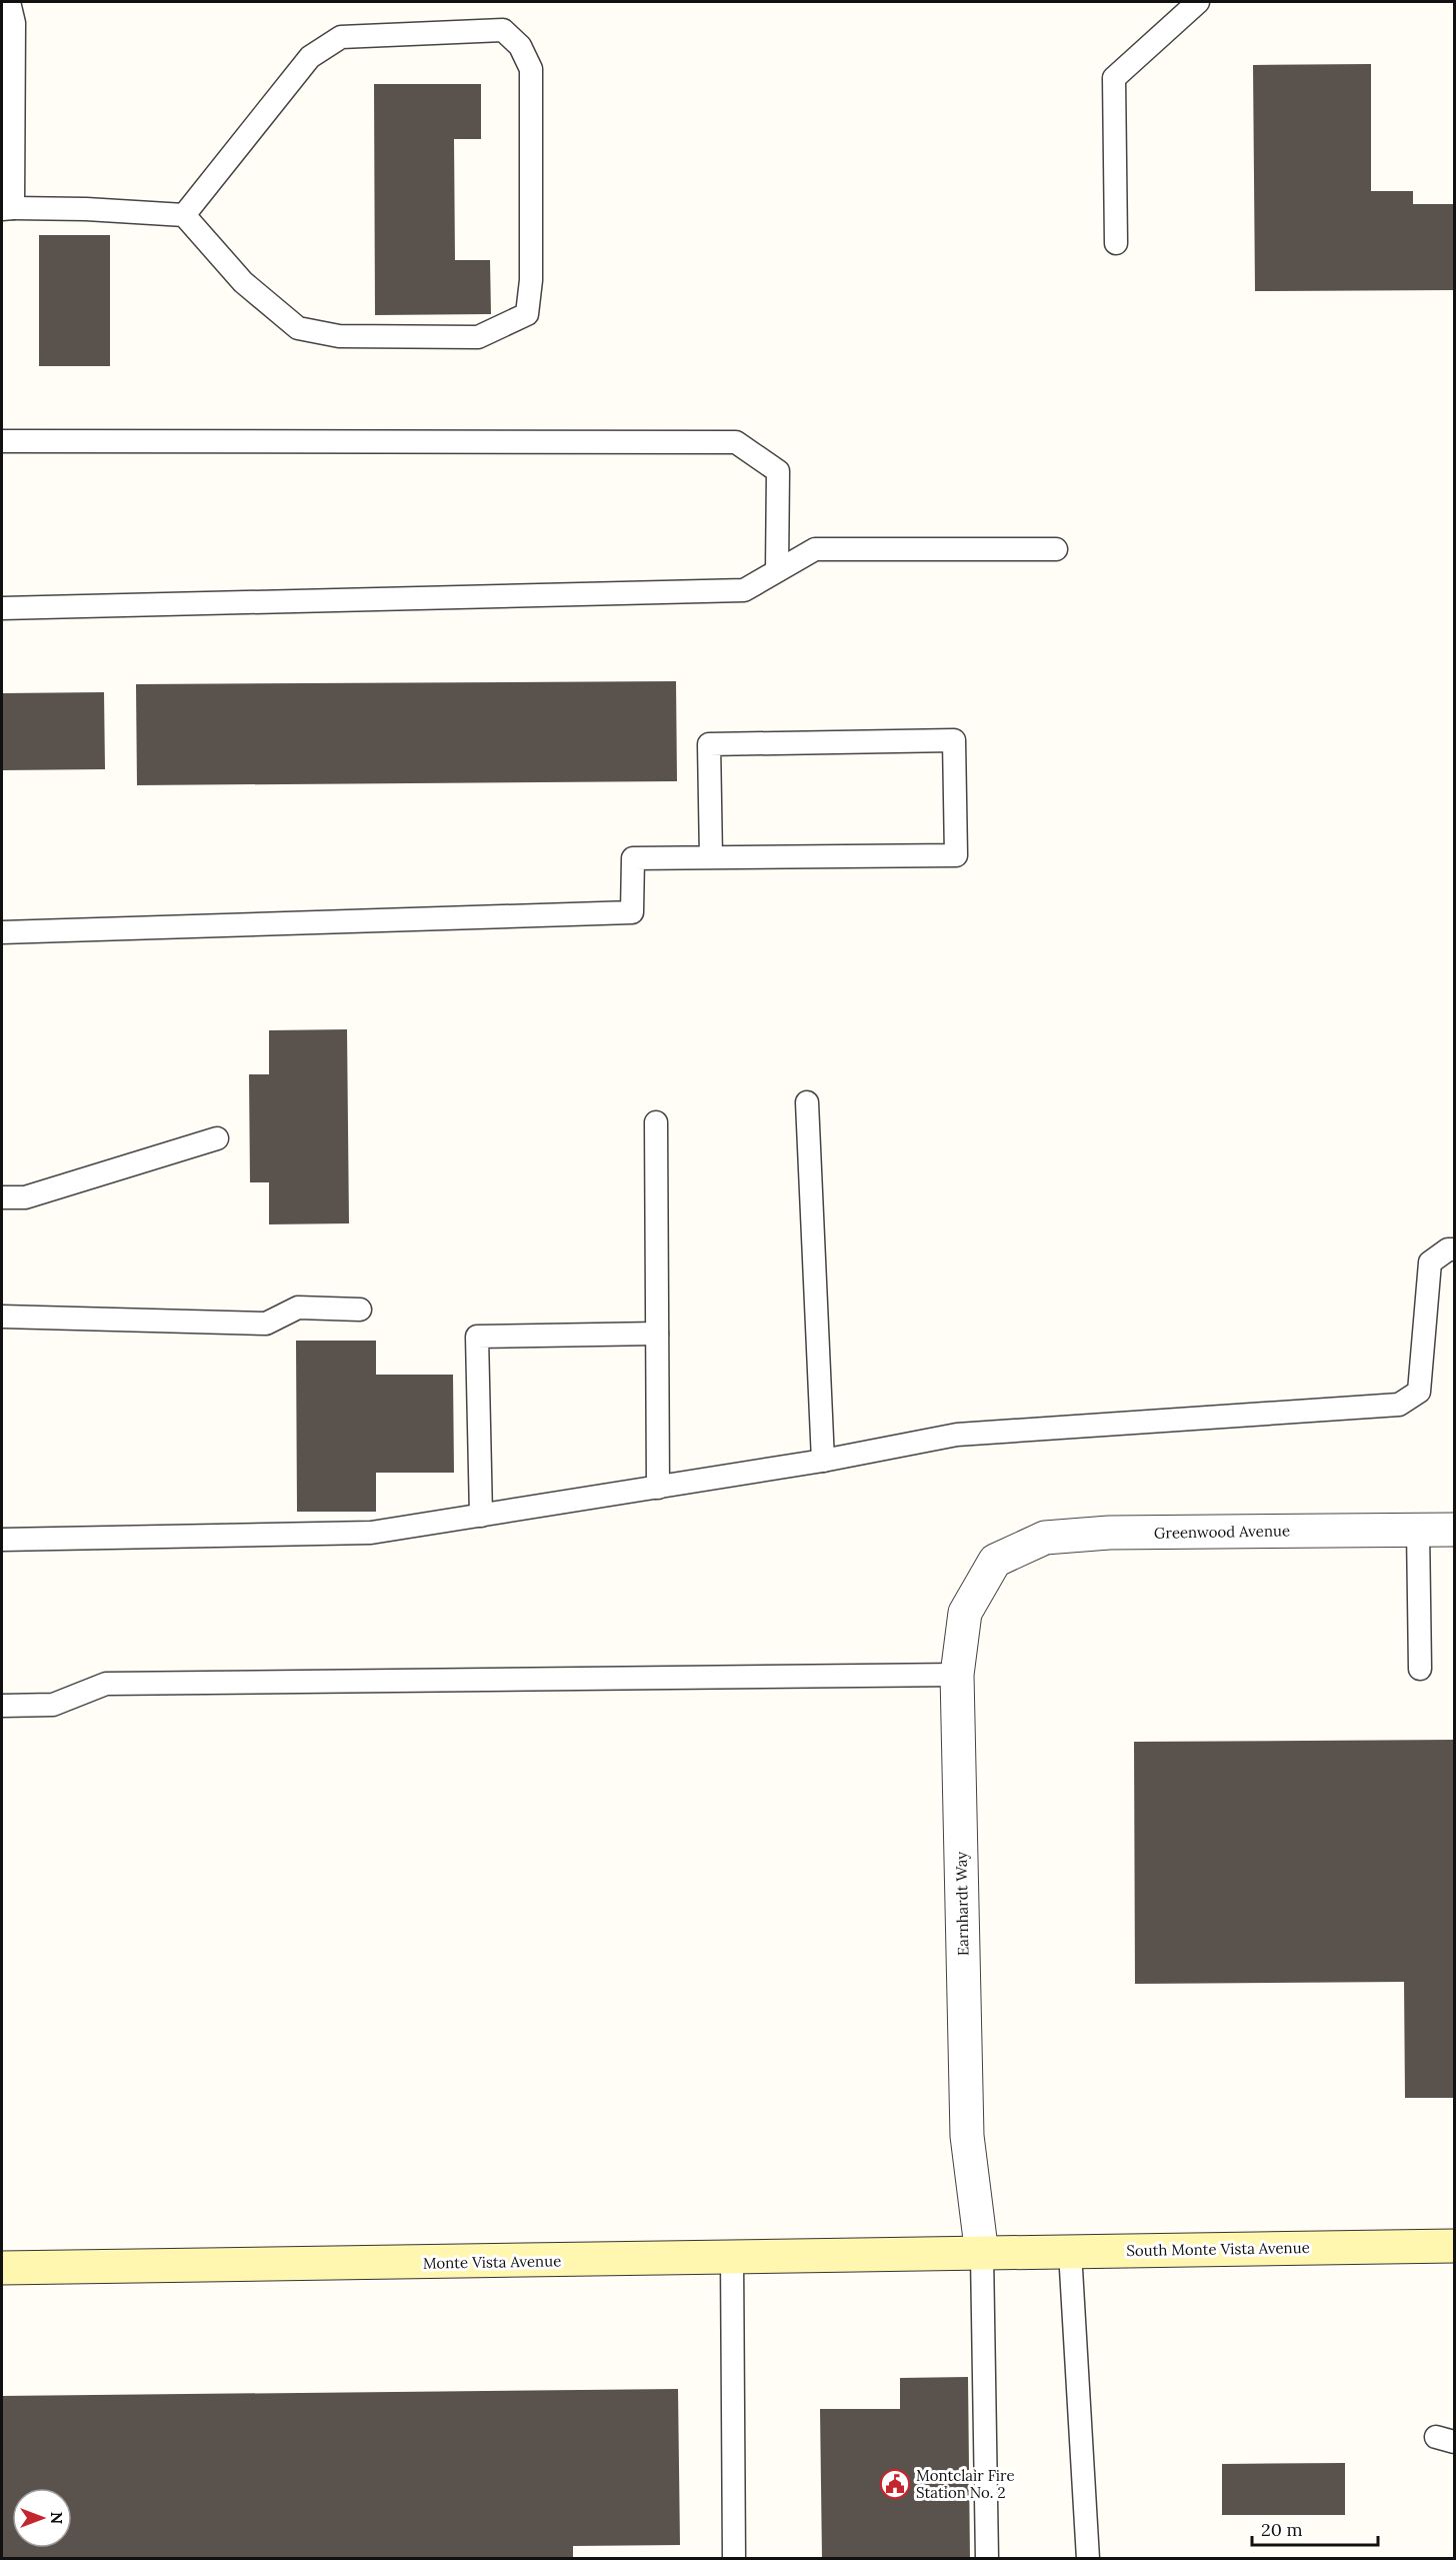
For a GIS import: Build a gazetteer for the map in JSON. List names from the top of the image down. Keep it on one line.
{"streets":{"main road":["South Monte Vista Avenue","Monte Vista Avenue"],"street":["Greenwood Avenue","Earnhardt Way"]},"crossings":[["Greenwood Avenue","Earnhardt Way"],["Earnhardt Way","South Monte Vista Avenue"],["Earnhardt Way","Monte Vista Avenue"],["South Monte Vista Avenue","Monte Vista Avenue"]],"places":{"public building":["Montclair Fire Station No. 2"]},"scale_bar":"20 m","north":"right"}
